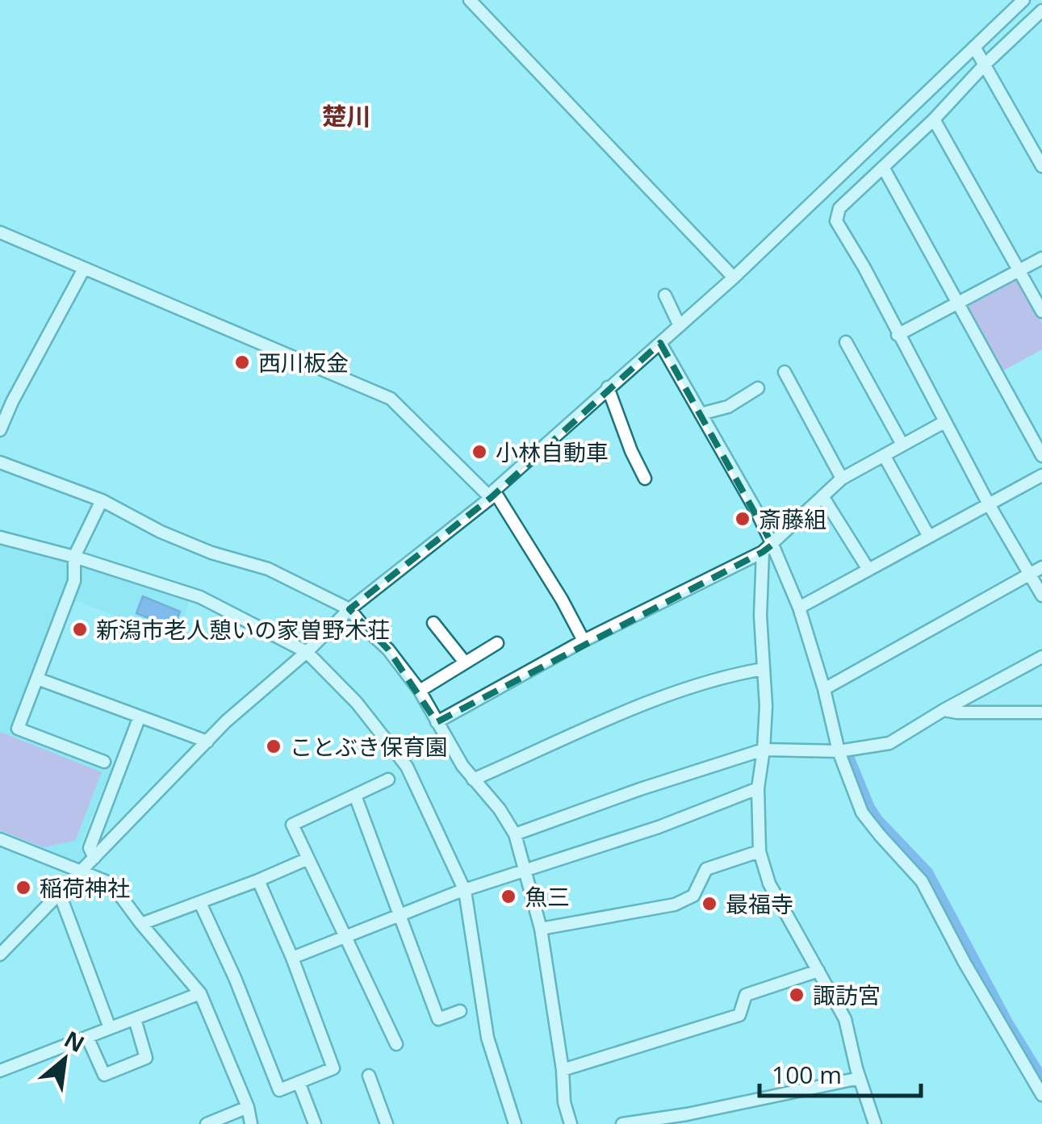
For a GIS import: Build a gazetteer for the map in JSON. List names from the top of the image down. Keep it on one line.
{"districts":["楚川"],"places":["西川板金","小林自動車","斎藤組","新潟市老人憩いの家曽野木荘","ことぶき保育園","稲荷神社","魚三","最福寺","諏訪宮"],"scale_bar":"100 m","north":"top right"}
